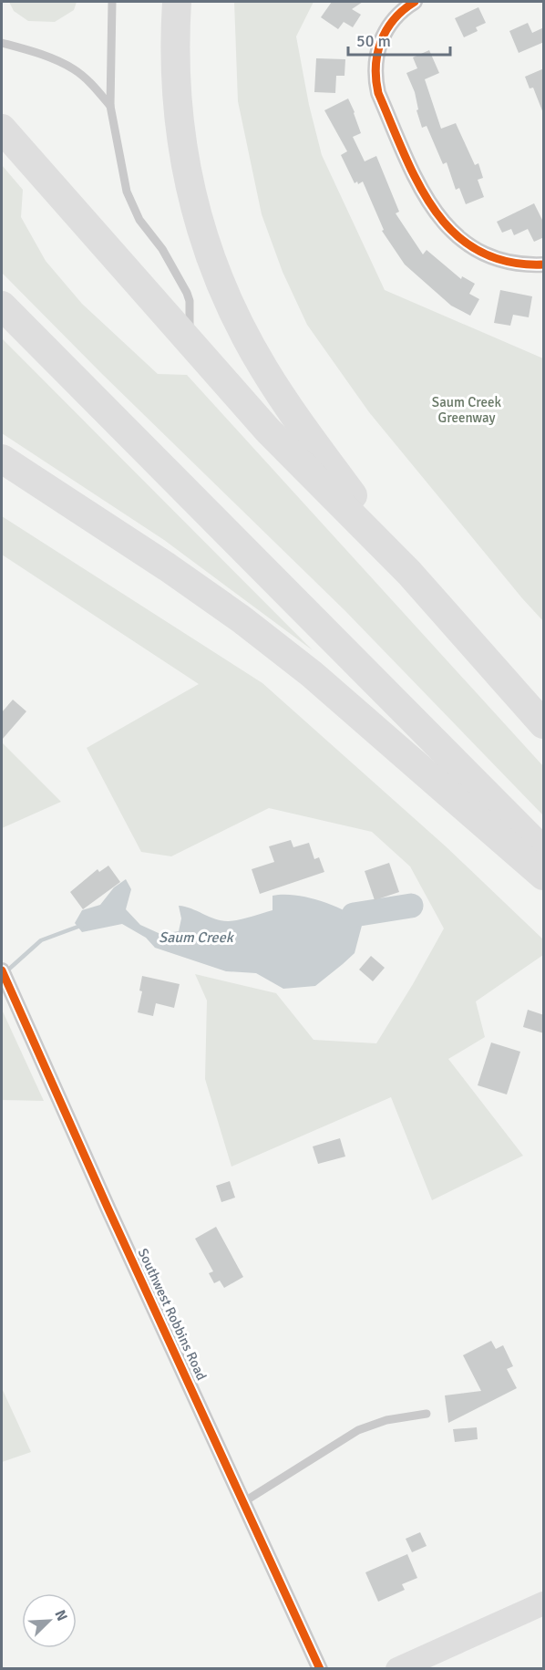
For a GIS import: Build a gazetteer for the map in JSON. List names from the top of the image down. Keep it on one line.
{"streets":{"street":["Southwest Robbins Road"]},"water":["Saum Creek"],"parks":["Saum Creek Greenway"],"scale_bar":"50 m","north":"top right"}
